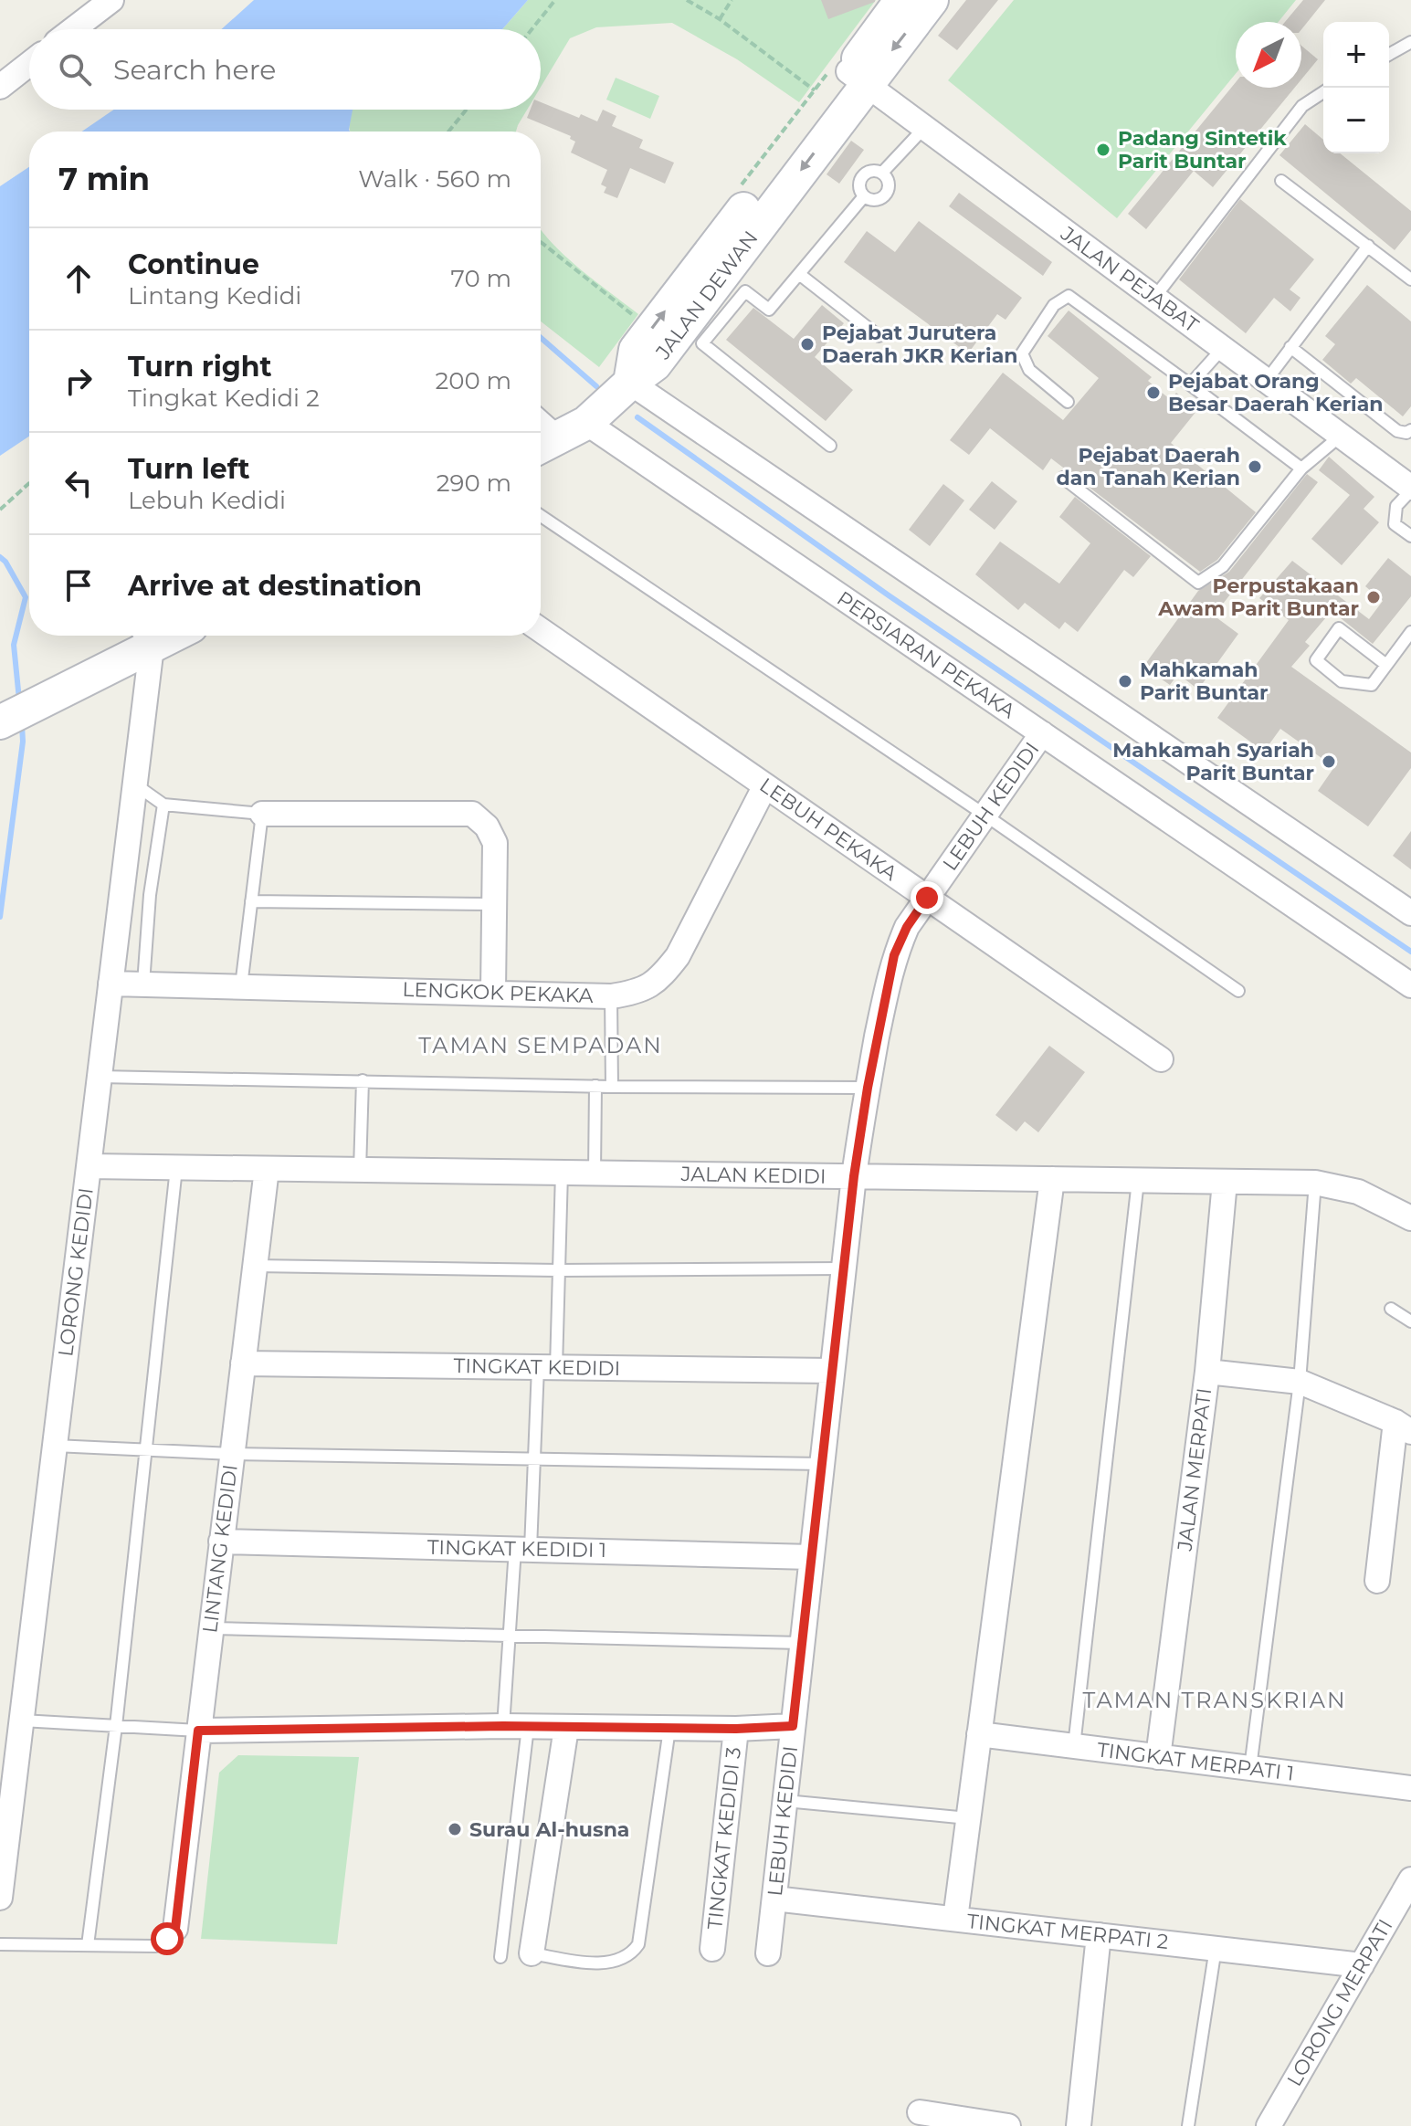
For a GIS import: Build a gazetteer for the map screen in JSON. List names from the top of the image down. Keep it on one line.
{"streets":{"main road":["JALAN DEWAN"],"street":["JALAN PEJABAT","PERSIARAN PEKAKA","LEBUH KEDIDI","LEBUH PEKAKA","LENGKOK PEKAKA","JALAN KEDIDI","LORONG KEDIDI","TINGKAT KEDIDI","JALAN MERPATI","LINTANG KEDIDI","TINGKAT KEDIDI 1","TINGKAT MERPATI 1","TINGKAT KEDIDI 3","TINGKAT MERPATI 2","LORONG MERPATI"]},"crossings":[["JALAN PEJABAT","JALAN DEWAN"],["PERSIARAN PEKAKA","LEBUH KEDIDI"],["LEBUH KEDIDI","LEBUH PEKAKA"],["LEBUH KEDIDI","JALAN KEDIDI"],["LEBUH KEDIDI","TINGKAT KEDIDI"],["LEBUH KEDIDI","TINGKAT KEDIDI 1"],["LEBUH KEDIDI","TINGKAT MERPATI 2"],["LEBUH PEKAKA","LENGKOK PEKAKA"],["LENGKOK PEKAKA","LORONG KEDIDI"],["JALAN KEDIDI","LORONG KEDIDI"],["JALAN KEDIDI","JALAN MERPATI"],["JALAN KEDIDI","LINTANG KEDIDI"],["TINGKAT KEDIDI","LINTANG KEDIDI"],["JALAN MERPATI","TINGKAT MERPATI 1"],["LINTANG KEDIDI","TINGKAT KEDIDI 1"],["TINGKAT MERPATI 2","LORONG MERPATI"]],"districts":["TAMAN SEMPADAN","TAMAN TRANSKRIAN"],"places":["Padang Sintetik Parit Buntar","Pejabat Jurutera Daerah JKR Kerian","Pejabat Orang Besar Daerah Kerian","Pejabat Daerah dan Tanah Kerian","Perpustakaan Awam Parit Buntar","Mahkamah Parit Buntar","Mahkamah Syariah Parit Buntar","Surau Al-husna"],"north":"bottom left","page":{"map_buttons":["+","−"],"search":"Search here","heading":["7 min","Walk · 560 m"],"list":[["Continue","Lintang Kedidi","70 m"],["Turn right","Tingkat Kedidi 2","200 m"],["Turn left","Lebuh Kedidi","290 m"],"Arrive at destination"]}}
